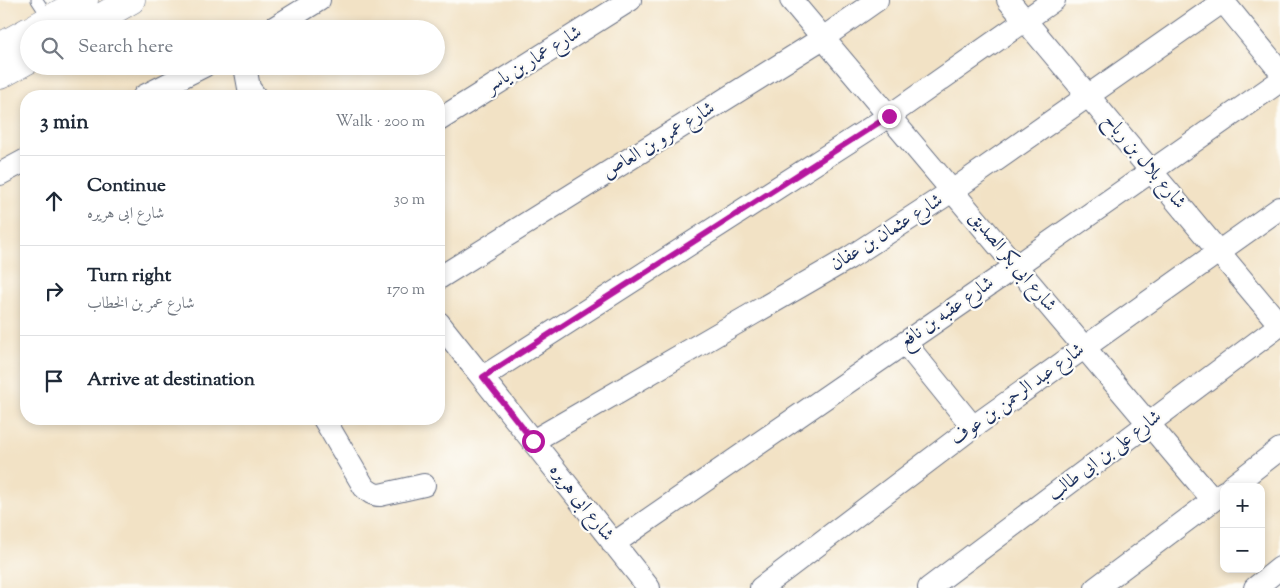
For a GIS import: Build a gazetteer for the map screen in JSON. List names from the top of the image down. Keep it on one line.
{"streets":{"street":["شارع عمار بن ياسر","شارع عمرو بن العاص","شارع بلال بن رباح","شارع عثمان بن عفان","شارع ابى بكر الصديق","شارع عقبه بن نافع","شارع عبد الرحمن بن عوف","شارع على بن ابى طالب","شارع ابى هريره"]},"crossings":[["شارع عمرو بن العاص","شارع ابى بكر الصديق"],["شارع بلال بن رباح","شارع عثمان بن عفان"],["شارع بلال بن رباح","شارع عقبه بن نافع"],["شارع بلال بن رباح","شارع عبد الرحمن بن عوف"],["شارع بلال بن رباح","شارع على بن ابى طالب"],["شارع عثمان بن عفان","شارع ابى بكر الصديق"],["شارع عثمان بن عفان","شارع ابى هريره"],["شارع ابى بكر الصديق","شارع عقبه بن نافع"],["شارع ابى بكر الصديق","شارع عبد الرحمن بن عوف"],["شارع ابى بكر الصديق","شارع على بن ابى طالب"],["شارع عقبه بن نافع","شارع ابى هريره"]],"page":{"search":"Search here","heading":["3 min","Walk · 200 m"],"list":[["Continue","شارع ابى هريره","30 m"],["Turn right","شارع عمر بن الخطاب","170 m"],"Arrive at destination"],"map_buttons":["+","−"]}}
